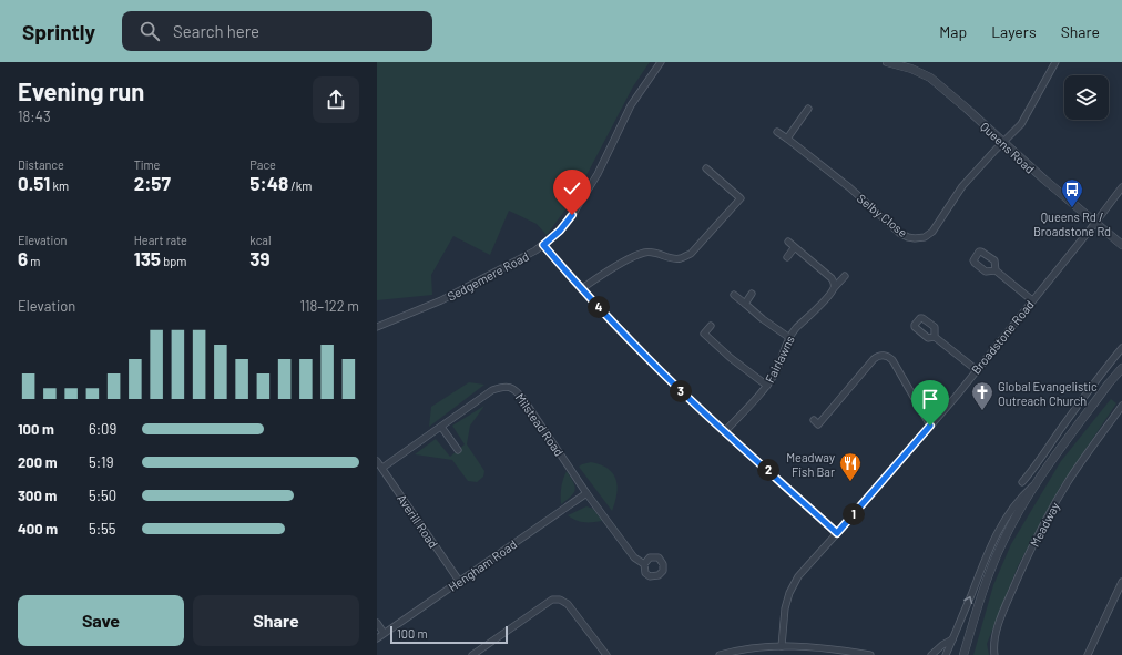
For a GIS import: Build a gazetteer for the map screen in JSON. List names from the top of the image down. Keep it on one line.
{"streets":{"street":["Queens Road","Selby Close","Sedgemere Road","Broadstone Road","Fairlawns","Milstead Road","Averill Road","Meadway","Hengham Road"]},"crossings":[["Queens Road","Selby Close"],["Queens Road","Broadstone Road"],["Milstead Road","Averill Road"],["Milstead Road","Hengham Road"],["Averill Road","Hengham Road"]],"places":{"bus stop":["Queens Rd / Broadstone Rd"],"church":["Global Evangelistic Outreach Church"],"restaurant":["Meadway Fish Bar"]},"scale_bar":"100 m","page":{"header":"Sprintly","search":"Search here","nav":["Map","Layers","Share"],"heading":["Evening run","18:43"],"stats":[["Distance","0.51 km"],["Time","2:57"],["Pace","5:48 /km"],["Elevation","6 m"],["Heart rate","135 bpm"],["kcal","39"]],"chart":["Elevation","118–122 m"],"pins":["4","3","2","1"],"list":[{"name":"100 m","note":"6:09"},{"name":"200 m","note":"5:19"},{"name":"300 m","note":"5:50"},{"name":"400 m","note":"5:55"}],"buttons":["Save","Share"],"scale":"100 m"}}
